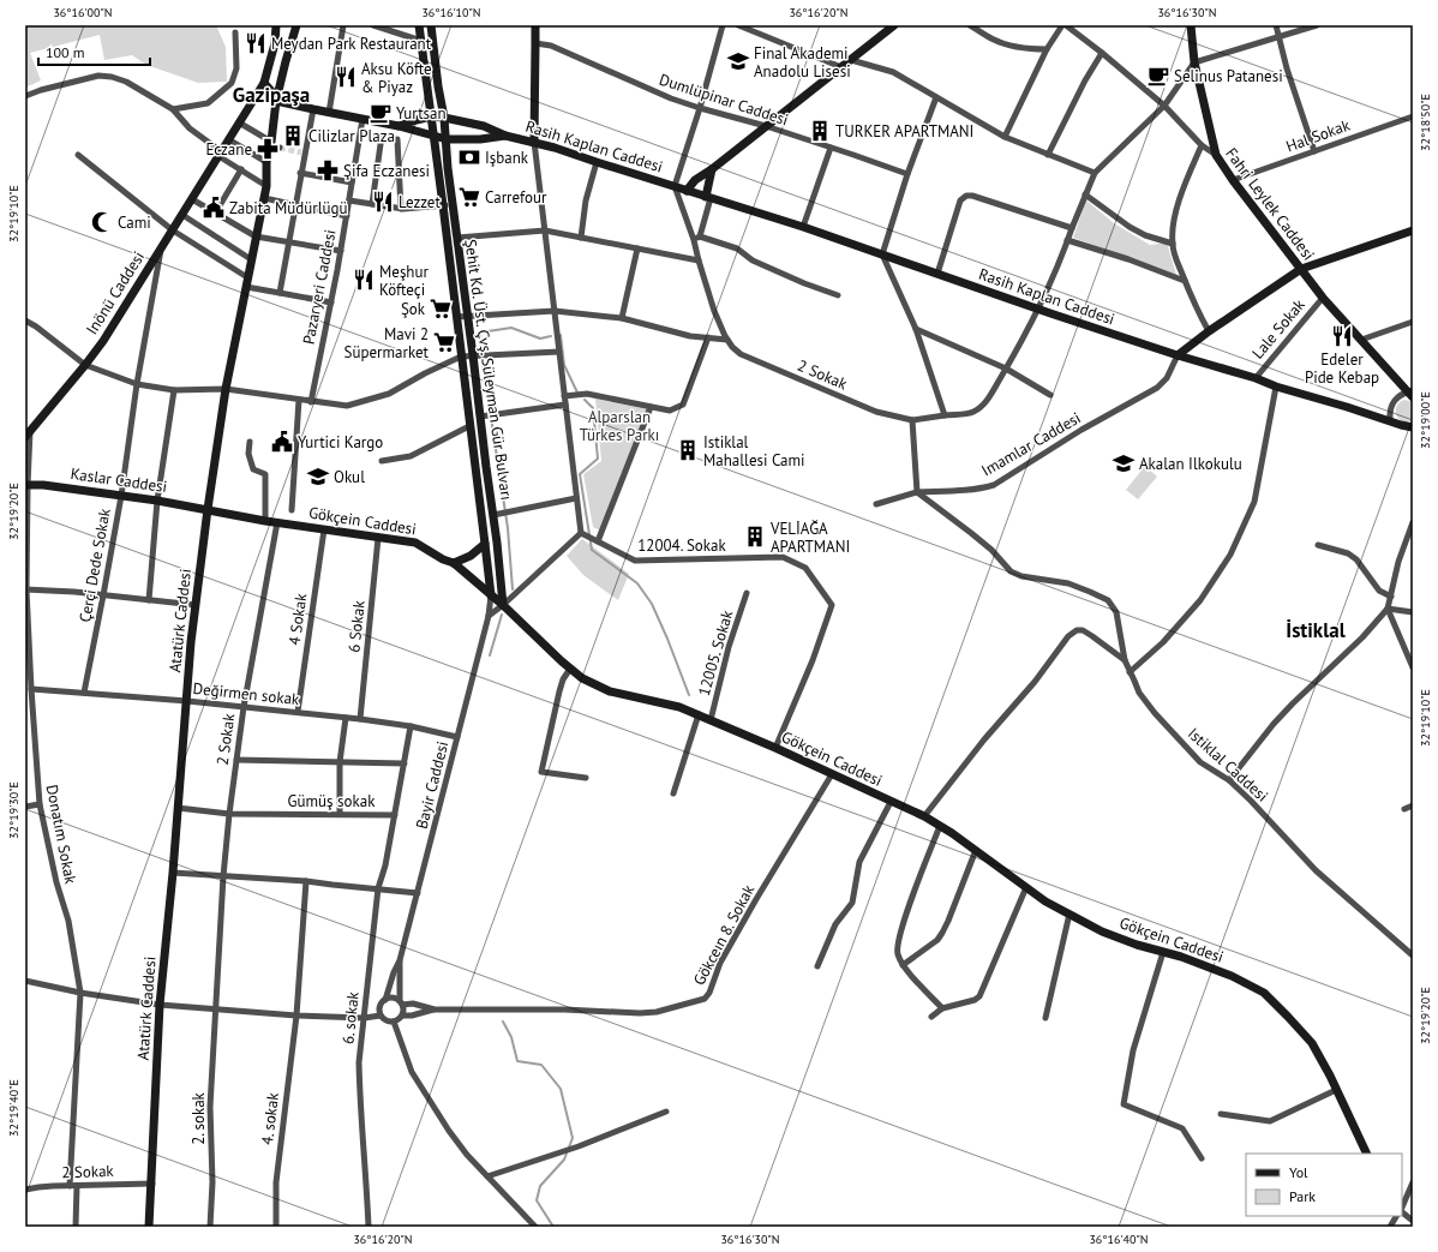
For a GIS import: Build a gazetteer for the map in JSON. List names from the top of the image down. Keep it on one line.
{"streets":{"street":["Dumlüpinar Caddesi","Hal Sokak","Rasih Kaplan Caddesi","Fahri Leylek Caddesi","Pazaryeri Caddesi","Inönü Caddesi","Lale Sokak","Şehit Kd. Üst. Çvş. Süleyman Gür Bulvarı","2 Sokak","Imamlar Caddesi","Kaslar Caddesi","Gökçein Caddesi","12004. Sokak","Çerçi Dede Sokak","4 Sokak","Atatürk Caddesi","6 Sokak","12005. Sokak","Değirmen sokak","Istiklal Caddesi","Bayir Caddesi","Gümüş sokak","Donatım Sokak","Gökceın 8. Sokak","6. sokak","2. sokak","4. sokak"]},"crossings":[["Hal Sokak","Fahri Leylek Caddesi"],["Rasih Kaplan Caddesi","Pazaryeri Caddesi"],["Rasih Kaplan Caddesi","Lale Sokak"],["Rasih Kaplan Caddesi","Şehit Kd. Üst. Çvş. Süleyman Gür Bulvarı"],["Rasih Kaplan Caddesi","2 Sokak"],["Rasih Kaplan Caddesi","Imamlar Caddesi"],["Rasih Kaplan Caddesi","Atatürk Caddesi"],["Fahri Leylek Caddesi","Lale Sokak"],["Inönü Caddesi","Çerçi Dede Sokak"],["Inönü Caddesi","Donatım Sokak"],["Şehit Kd. Üst. Çvş. Süleyman Gür Bulvarı","Gökçein Caddesi"],["Şehit Kd. Üst. Çvş. Süleyman Gür Bulvarı","Bayir Caddesi"],["2 Sokak","Gökçein Caddesi"],["2 Sokak","Atatürk Caddesi"],["2 Sokak","Değirmen sokak"],["2 Sokak","Gümüş sokak"],["2 Sokak","Donatım Sokak"],["2 Sokak","2. sokak"],["Imamlar Caddesi","Istiklal Caddesi"],["Kaslar Caddesi","Gökçein Caddesi"],["Kaslar Caddesi","Çerçi Dede Sokak"],["Kaslar Caddesi","Atatürk Caddesi"],["Kaslar Caddesi","Donatım Sokak"],["Gökçein Caddesi","12004. Sokak"],["Gökçein Caddesi","4 Sokak"],["Gökçein Caddesi","Atatürk Caddesi"],["Gökçein Caddesi","6 Sokak"],["Gökçein Caddesi","12005. Sokak"],["Gökçein Caddesi","Bayir Caddesi"],["Gökçein Caddesi","Gökceın 8. Sokak"],["Çerçi Dede Sokak","Değirmen sokak"],["4 Sokak","Değirmen sokak"],["Atatürk Caddesi","Değirmen sokak"],["Atatürk Caddesi","Gümüş sokak"],["6 Sokak","Değirmen sokak"],["Değirmen sokak","Bayir Caddesi"],["Değirmen sokak","Gümüş sokak"],["Değirmen sokak","Donatım Sokak"],["Bayir Caddesi","Gökceın 8. Sokak"],["Gümüş sokak","6. sokak"]],"districts":["Gazipaşa","İstiklal"],"parks":["Alparslan Türkes Parkı"],"places":{"restaurant":["Meydan Park Restaurant","Aksu Köfte & Piyaz","Lezzet","Meşhur Köfteçi","Edeler Pide Kebap"],"school or university":["Final Akademi Anadolu Lisesi","Akalan Ilkokulu","Okul"],"cafe":["Selinus Patanesi","Yurtsan"],"building":["TURKER APARTMANI","Cilizlar Plaza","Istiklal Mahallesi Cami","VELİAĞA APARTMANI"],"pharmacy":["Eczane","Şifa Eczanesi"],"bank":["Işbank"],"supermarket":["Carrefour","Şok","Mavi 2 Süpermarket"],"public building":["Zabita Müdürlügü","Yurtici Kargo"],"mosque":["Cami"]},"legend":["Yol","Park"],"scale_bar":"100 m","coordinates":["36°16'00\"N","36°16'10\"N","36°16'20\"N","36°16'30\"N","32°18'50\"E","32°19'10\"E","32°19'00\"E","32°19'20\"E","32°19'30\"E","32°19'40\"E","36°16'40\"N"]}
